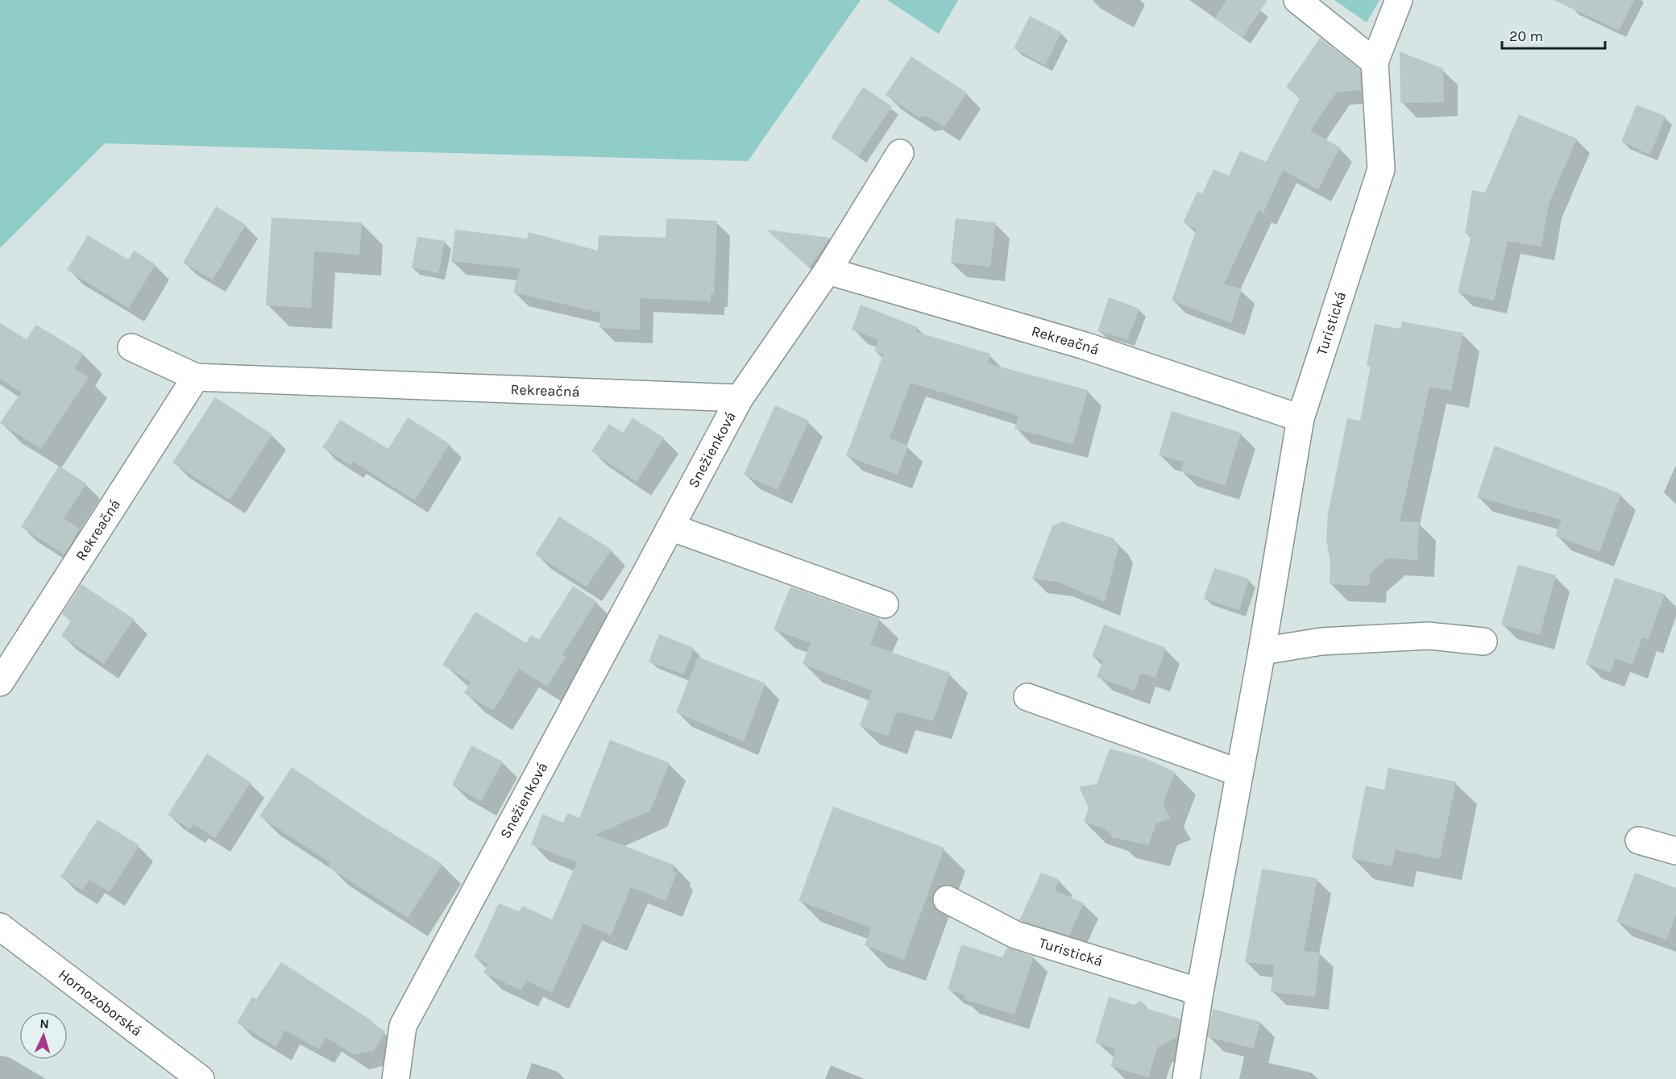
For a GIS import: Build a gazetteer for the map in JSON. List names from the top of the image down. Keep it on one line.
{"streets":{"street":["Turistická","Rekreačná","Snežienková","Hornozoborská"]},"crossings":[["Turistická","Rekreačná"],["Rekreačná","Snežienková"]],"scale_bar":"20 m","north":"top"}
